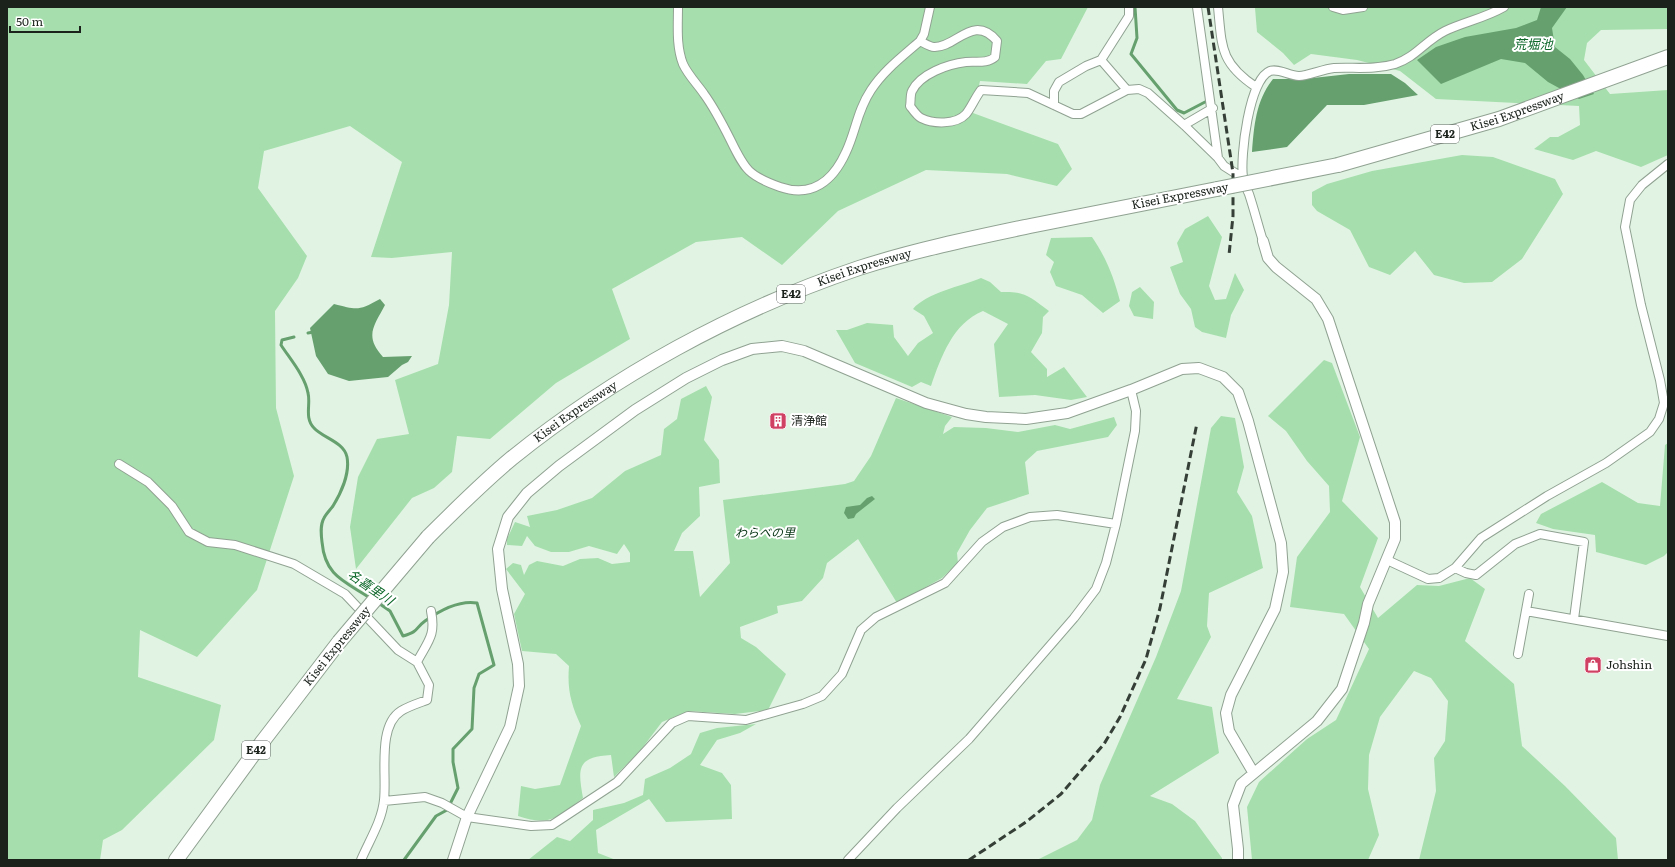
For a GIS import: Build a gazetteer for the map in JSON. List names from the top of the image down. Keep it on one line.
{"streets":{"highway":["Kisei Expressway","E42"]},"water":["荒堀池","名喜里川"],"parks":["わらべの里"],"places":{"building":["清浄館"],"shop":["Johshin"]},"scale_bar":"50 m"}
